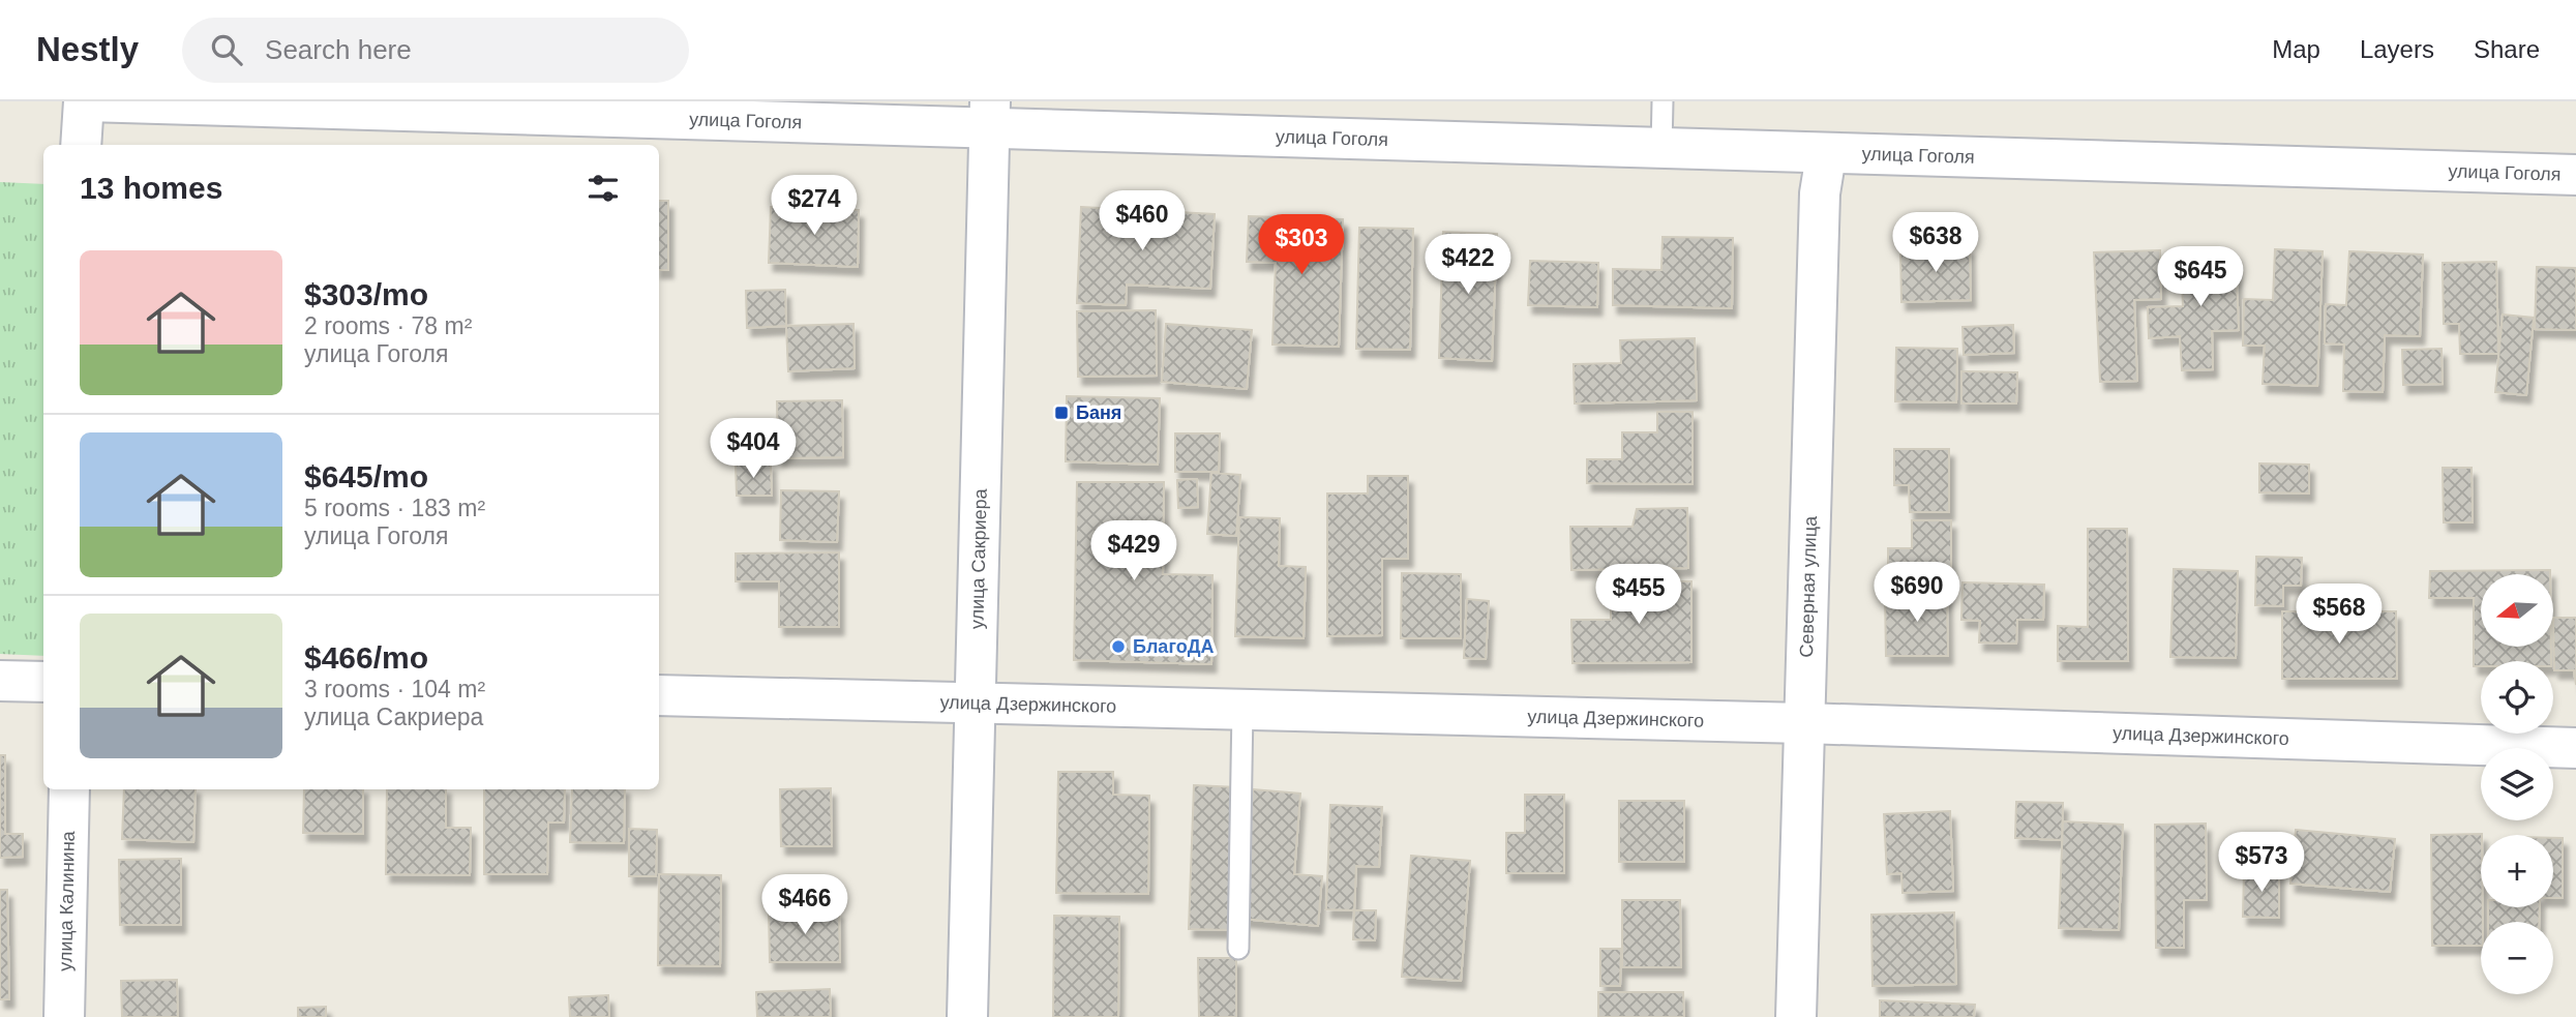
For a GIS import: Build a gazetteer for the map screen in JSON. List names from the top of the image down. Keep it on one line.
{"streets":{"street":["улица Гоголя","улица Сакриера","Северная улица","улица Дзержинского","улица Калинина"]},"crossings":[["улица Гоголя","улица Сакриера"],["улица Гоголя","Северная улица"],["улица Сакриера","улица Дзержинского"],["Северная улица","улица Дзержинского"]],"places":{"transit":["Баня"],"other":["БлагоДА"]},"north":"left","page":{"header":"Nestly","search":"Search here","nav":["Map","Layers","Share"],"heading":"13 homes","price":["$274","$460","$638","$303","$422","$645","$404","$429","$690","$455","$568","$573","$466"],"list":[{"name":"$303/mo","note":"2 rooms · 78 m² · улица Гоголя"},{"name":"$645/mo","note":"5 rooms · 183 m² · улица Гоголя"},{"name":"$466/mo","note":"3 rooms · 104 m² · улица Сакриера"}],"map_buttons":["+","−"]}}
